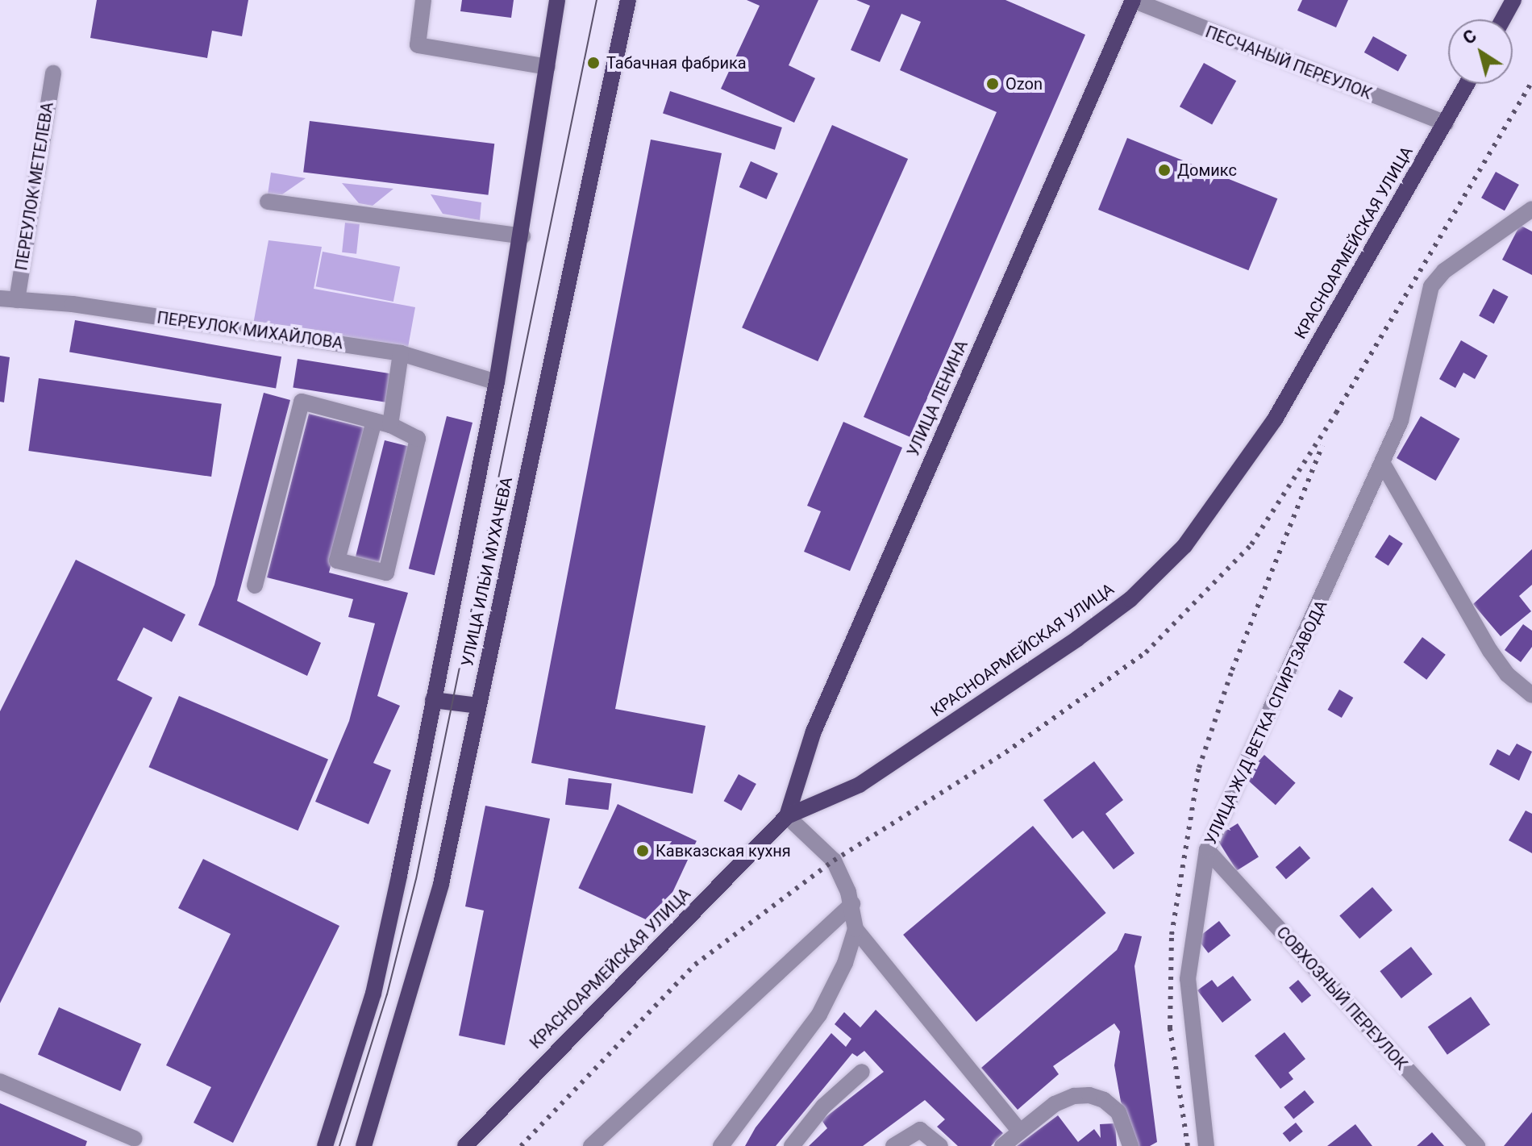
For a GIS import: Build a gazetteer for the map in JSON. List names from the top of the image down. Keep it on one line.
{"streets":{"main road":["КРАСНОАРМЕЙСКАЯ УЛИЦА","УЛИЦА ЛЕНИНА","УЛИЦА ИЛЬИ МУХАЧЕВА"],"street":["ПЕСЧАНЫЙ ПЕРЕУЛОК","ПЕРЕУЛОК МЕТЕЛЕВА","ПЕРЕУЛОК МИХАЙЛОВА","УЛИЦА Ж/Д ВЕТКА СПИРТЗАВОДА","СОВХОЗНЫЙ ПЕРЕУЛОК"]},"crossings":[["ПЕСЧАНЫЙ ПЕРЕУЛОК","КРАСНОАРМЕЙСКАЯ УЛИЦА"],["ПЕСЧАНЫЙ ПЕРЕУЛОК","УЛИЦА ЛЕНИНА"],["ПЕРЕУЛОК МЕТЕЛЕВА","ПЕРЕУЛОК МИХАЙЛОВА"],["КРАСНОАРМЕЙСКАЯ УЛИЦА","УЛИЦА ЛЕНИНА"],["ПЕРЕУЛОК МИХАЙЛОВА","УЛИЦА ИЛЬИ МУХАЧЕВА"],["УЛИЦА Ж/Д ВЕТКА СПИРТЗАВОДА","СОВХОЗНЫЙ ПЕРЕУЛОК"]],"places":["Табачная фабрика","Ozon","Домикс","Кавказская кухня"],"north":"top left"}
